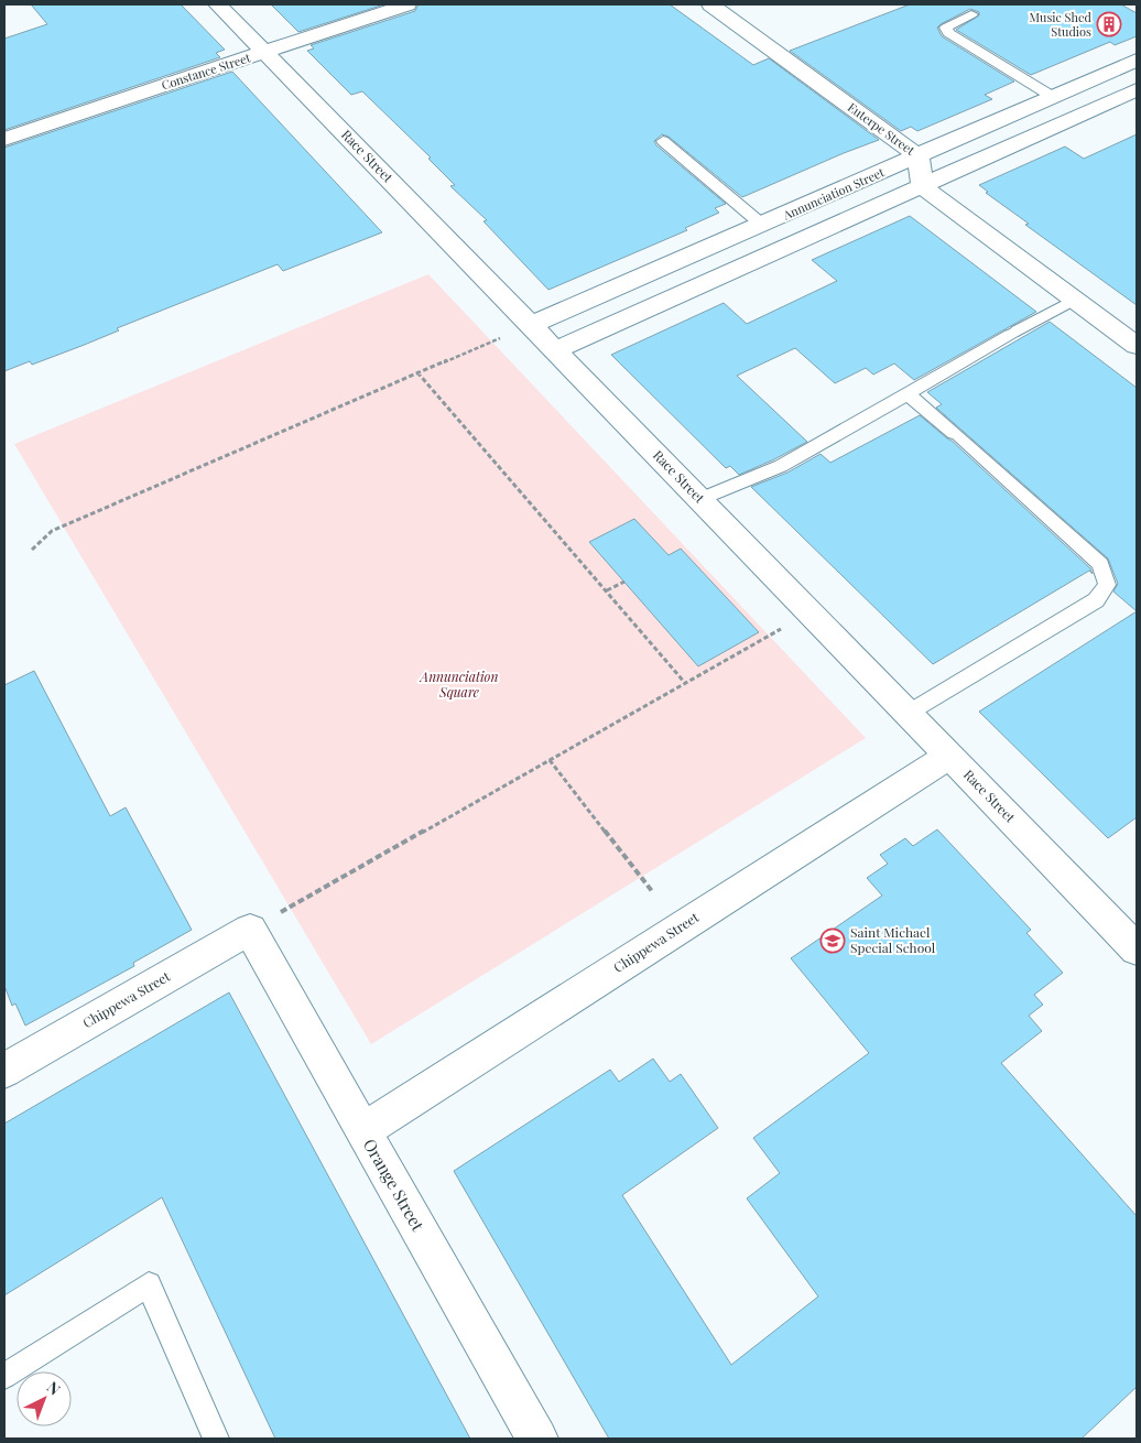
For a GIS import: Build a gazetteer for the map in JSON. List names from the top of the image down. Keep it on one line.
{"streets":{"street":["Constance Street","Euterpe Street","Race Street","Annunciation Street","Chippewa Street","Orange Street"]},"crossings":[["Constance Street","Race Street"],["Euterpe Street","Annunciation Street"],["Race Street","Annunciation Street"],["Race Street","Chippewa Street"],["Chippewa Street","Orange Street"]],"parks":["Annunciation Square"],"places":{"building":["Music Shed Studios"],"school or university":["Saint Michael Special School"]},"north":"top right"}
